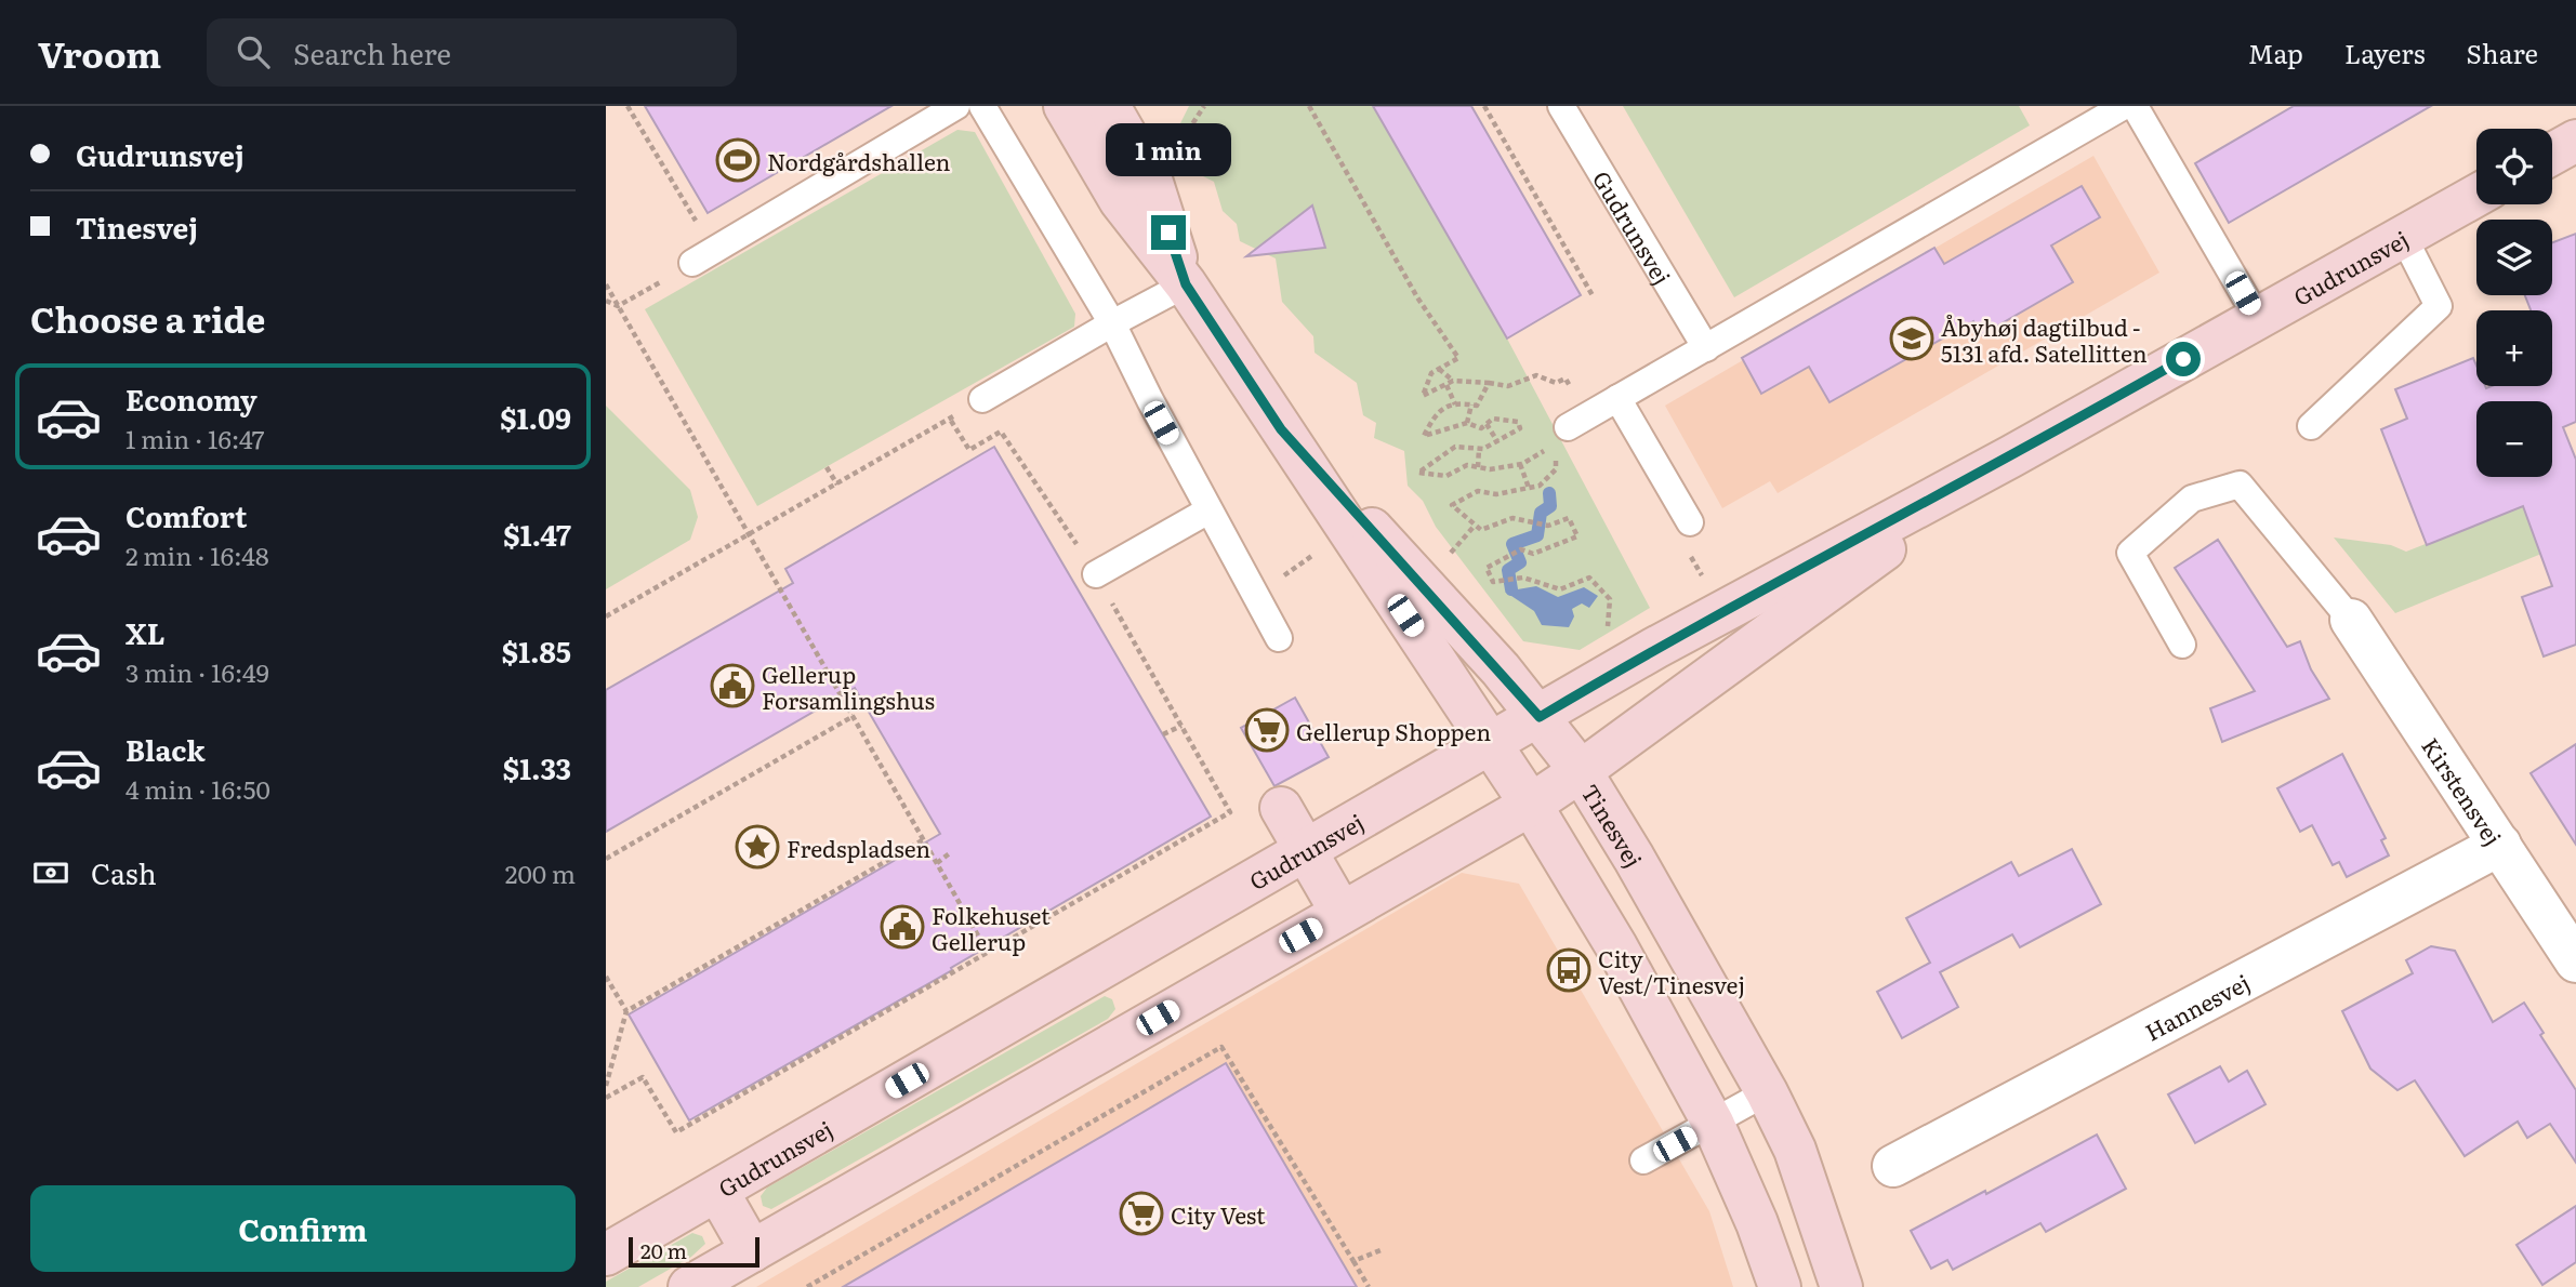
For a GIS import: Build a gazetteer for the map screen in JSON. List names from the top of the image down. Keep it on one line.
{"streets":{"street":["Gudrunsvej","Kirstensvej","Tinesvej","Hannesvej"]},"crossings":[["Gudrunsvej","Tinesvej"],["Kirstensvej","Hannesvej"]],"places":{"sports":["Nordgårdshallen"],"school or university":["Åbyhøj dagtilbud - 5131 afd. Satellitten"],"public building":["Gellerup Forsamlingshus","Folkehuset Gellerup"],"supermarket":["Gellerup Shoppen","City Vest"],"place":["Fredspladsen"],"bus stop":["City Vest/Tinesvej"]},"scale_bar":"20 m","page":{"header":"Vroom","search":"Search here","nav":["Map","Layers","Share"],"banner":["Gudrunsvej","Tinesvej"],"bubble":"1 min","map_buttons":["+","−"],"heading":"Choose a ride","list":[{"name":"Economy","note":"1 min · 16:47","value":"$1.09"},{"name":"Comfort","note":"2 min · 16:48","value":"$1.47"},{"name":"XL","note":"3 min · 16:49","value":"$1.85"},{"name":"Black","note":"4 min · 16:50","value":"$1.33"}],"pay":["Cash","200 m"],"buttons":"Confirm","scale":"20 m"}}
